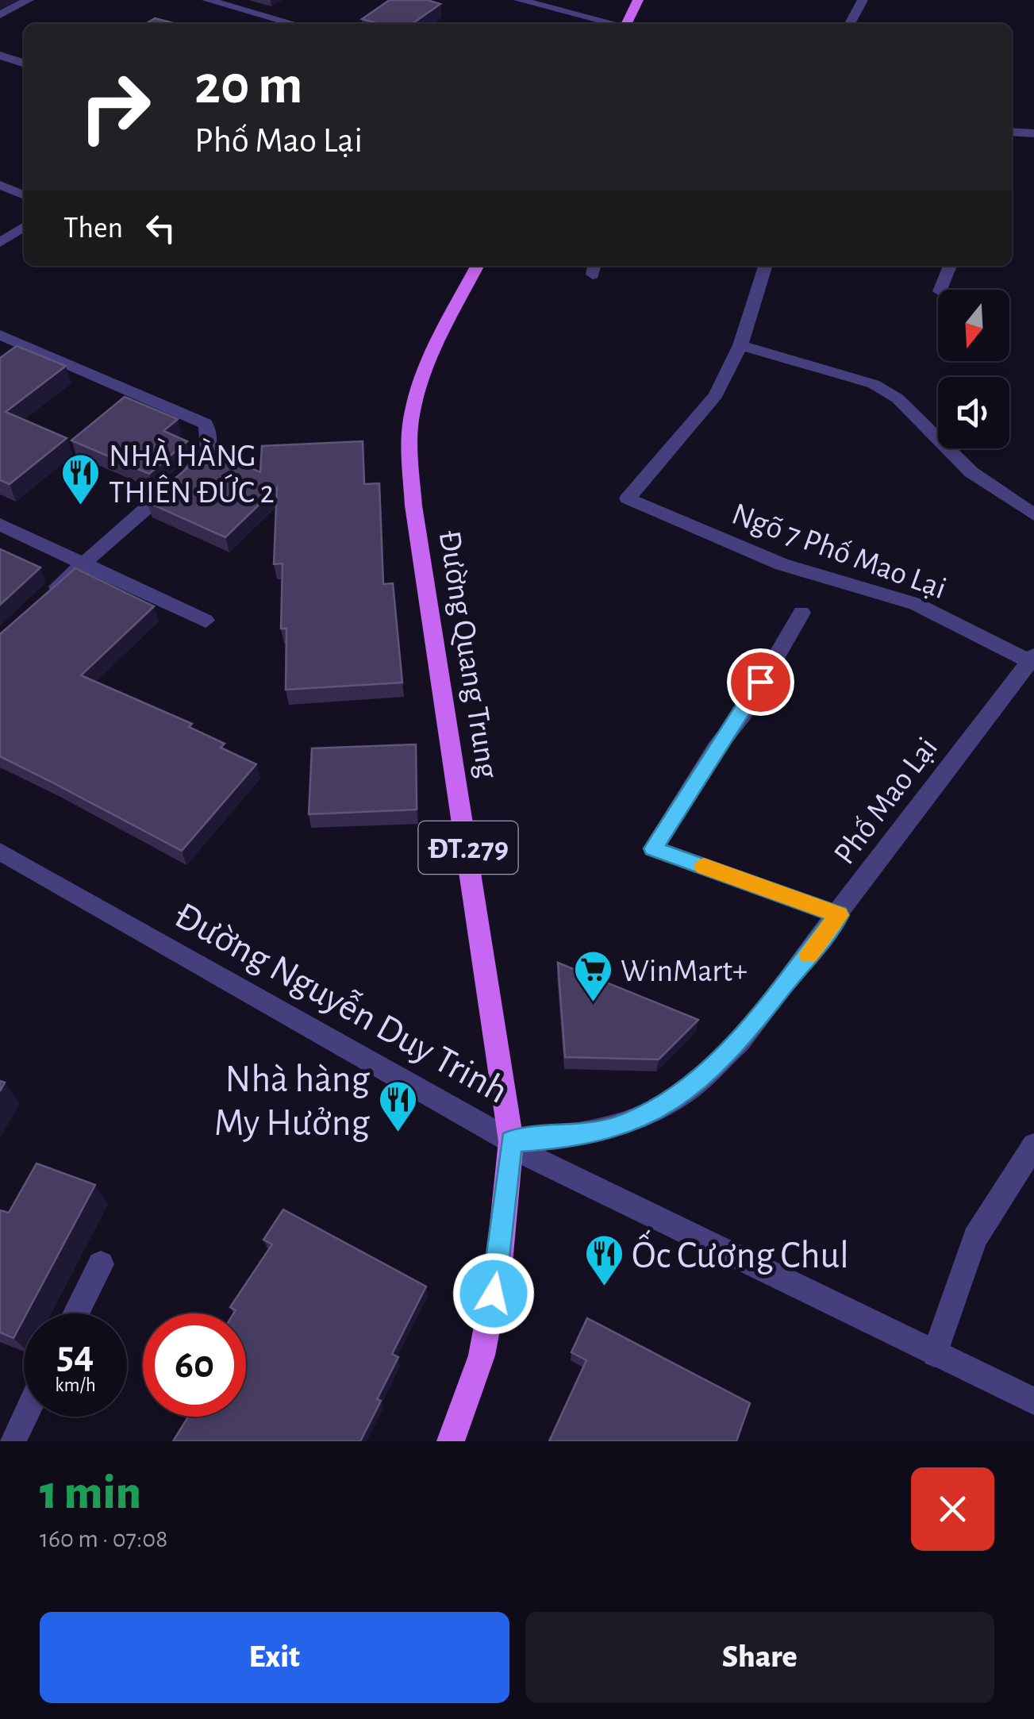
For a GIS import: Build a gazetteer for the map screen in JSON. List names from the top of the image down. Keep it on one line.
{"streets":{"main road":["Đường Quang Trung","ĐT.279"],"street":["Ngõ 7 Phố Mao Lại","Phố Mao Lại","Đường Nguyễn Duy Trinh"]},"crossings":[["Ngõ 7 Phố Mao Lại","Phố Mao Lại"],["Đường Quang Trung","Phố Mao Lại"],["Đường Quang Trung","Đường Nguyễn Duy Trinh"],["Phố Mao Lại","Đường Nguyễn Duy Trinh"]],"places":{"restaurant":["NHÀ HÀNG THIÊN ĐỨC 2","Nhà hàng My Hưởng","Ốc Cương Chul"],"supermarket":["WinMart+"]},"north":"bottom","page":{"turn":["20 m","Phố Mao Lại"],"then":"Then","speed":"54 km/h","limit":"60","heading":["1 min","160 m · 07:08"],"buttons":["Exit","Share"]}}
